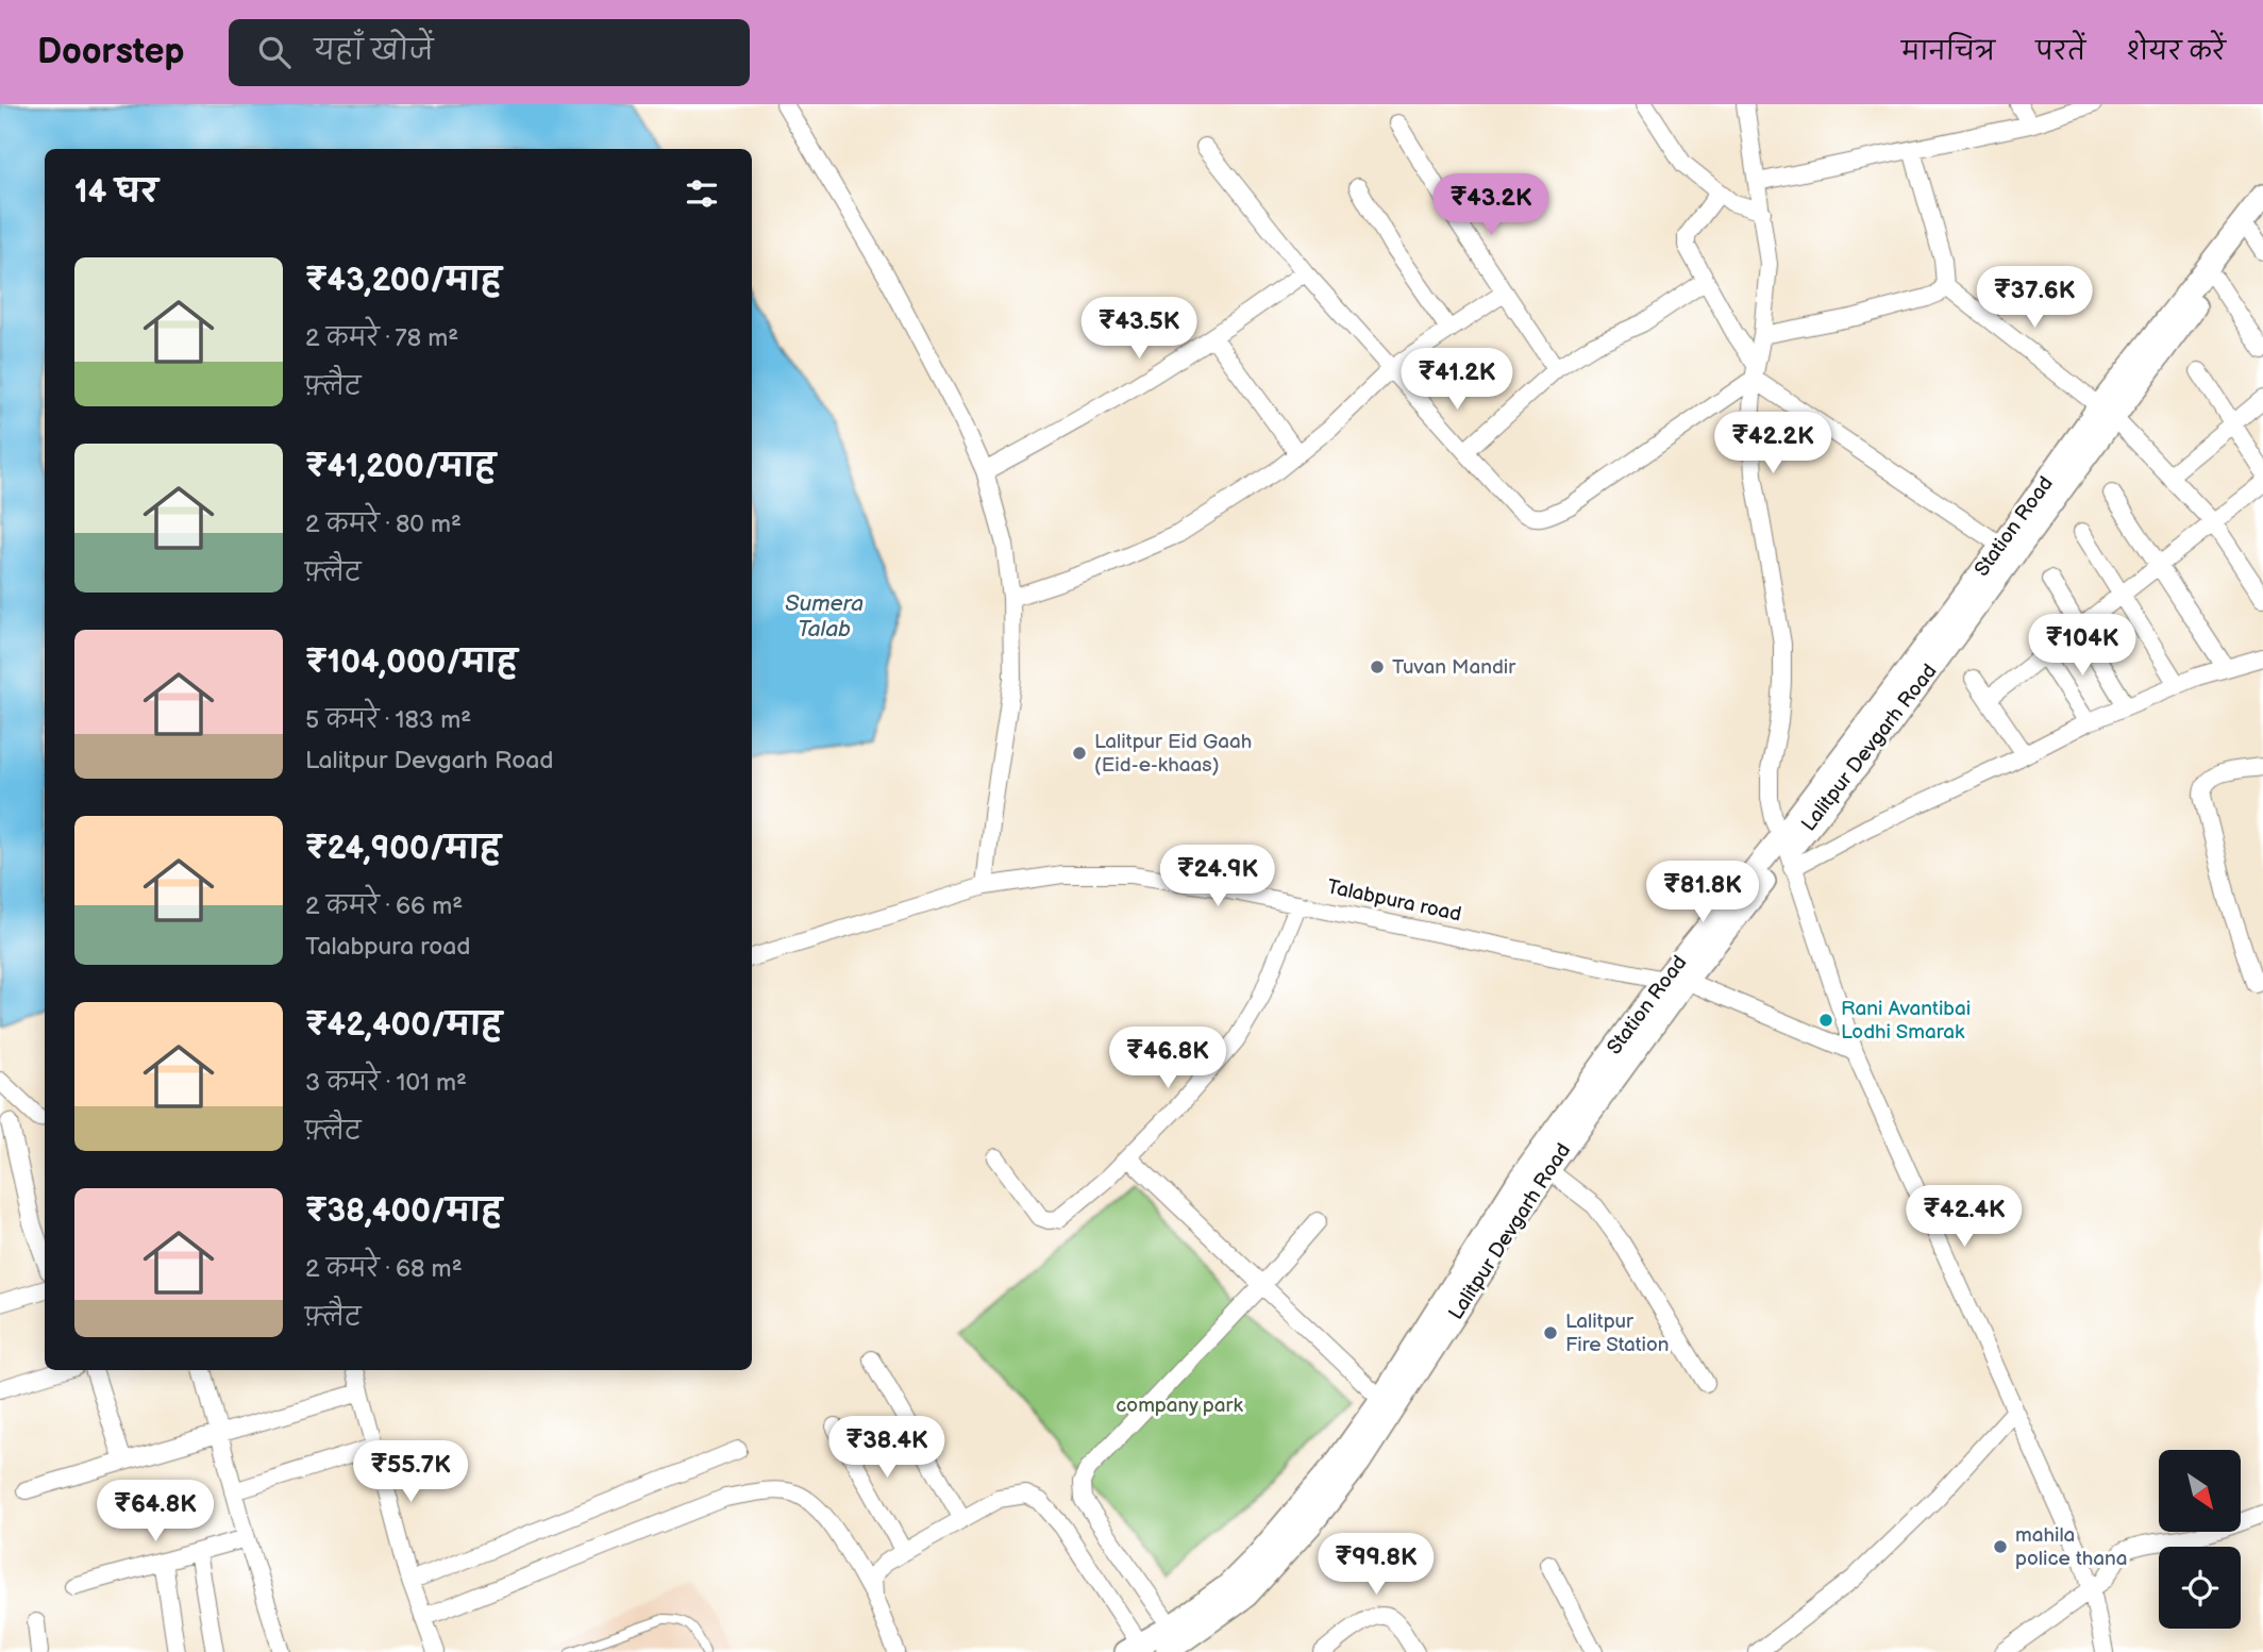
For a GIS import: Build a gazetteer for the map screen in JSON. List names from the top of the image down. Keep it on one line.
{"streets":{"main road":["Station Road","Lalitpur Devgarh Road"],"street":["Talabpura road"]},"crossings":[["Station Road","Lalitpur Devgarh Road"],["Station Road","Talabpura road"],["Lalitpur Devgarh Road","Talabpura road"]],"water":["Sumera Talab"],"parks":["company park"],"places":["Tuvan Mandir","Lalitpur Eid Gaah (Eid-e-khaas)","Rani Avantibai Lodhi Smarak","Lalitpur Fire Station","mahila police thana"],"north":"bottom right","page":{"header":"Doorstep","search":"यहाँ खोजें","nav":["मानचित्र","परतें","शेयर करें"],"heading":"14 घर","price":["₹43.2K","₹37.6K","₹43.5K","₹41.2K","₹42.2K","₹104K","₹24.9K","₹81.8K","₹46.8K","₹42.4K","₹38.4K","₹55.7K","₹64.8K","₹99.8K"],"list":[{"name":"₹43,200/माह","note":"2 कमरे · 78 m² · फ़्लैट"},{"name":"₹41,200/माह","note":"2 कमरे · 80 m² · फ़्लैट"},{"name":"₹104,000/माह","note":"5 कमरे · 183 m² · Lalitpur Devgarh Road"},{"name":"₹24,900/माह","note":"2 कमरे · 66 m² · Talabpura road"},{"name":"₹42,400/माह","note":"3 कमरे · 101 m² · फ़्लैट"},{"name":"₹38,400/माह","note":"2 कमरे · 68 m² · फ़्लैट"}]}}
